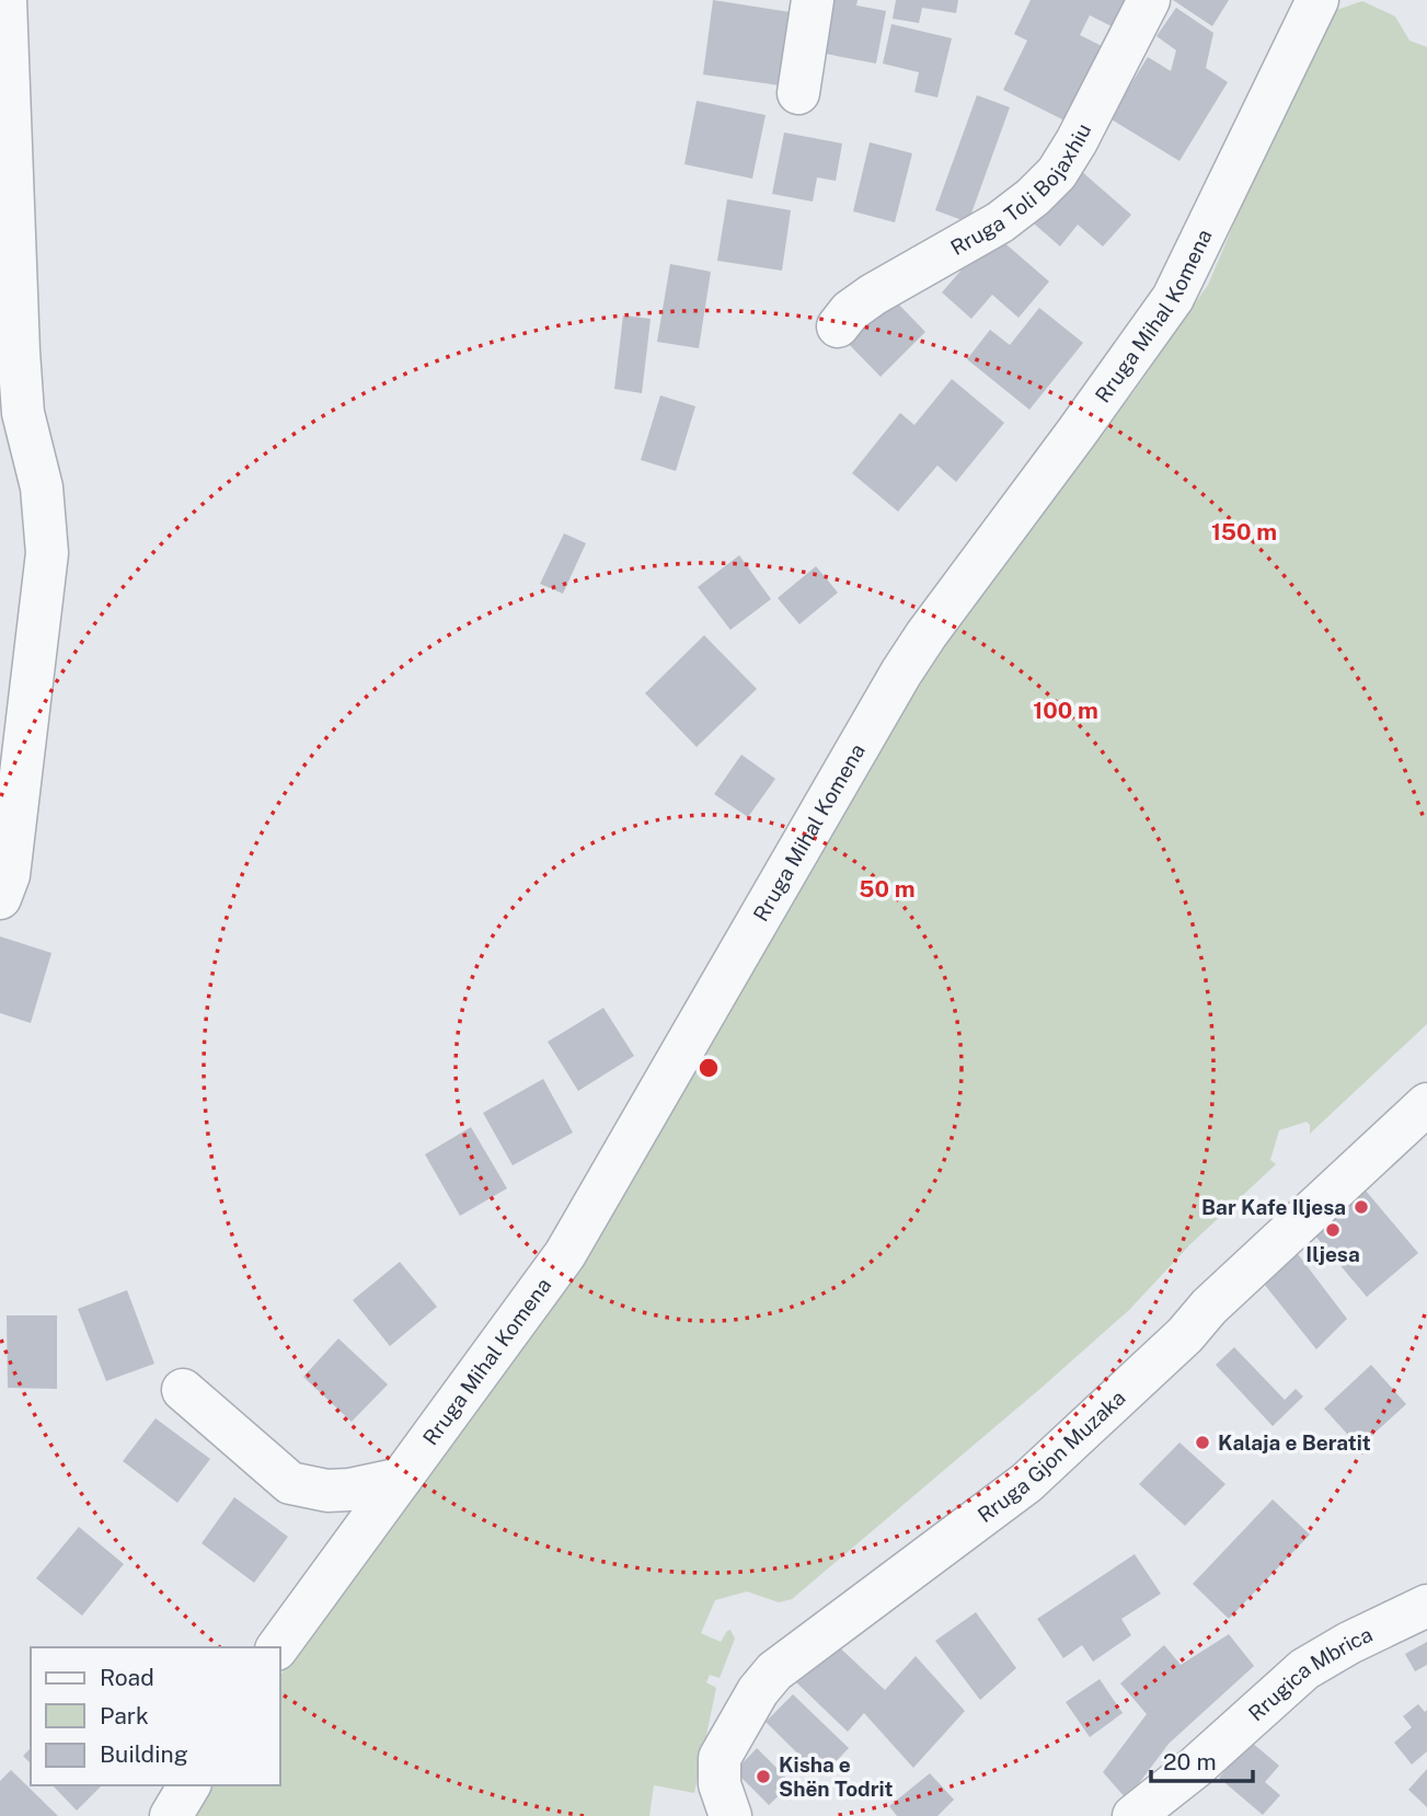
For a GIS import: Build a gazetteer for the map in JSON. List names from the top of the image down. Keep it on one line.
{"streets":{"street":["Rruga Toli Bojaxhiu","Rruga Mihal Komena","Rruga Gjon Muzaka","Rrugica Mbrica"]},"places":["Bar Kafe Iljesa","Iljesa","Kalaja e Beratit","Kisha e Shën Todrit"],"legend":["Road","Park","Building"],"scale_bar":"20 m","rings":["150 m","100 m","50 m"]}
